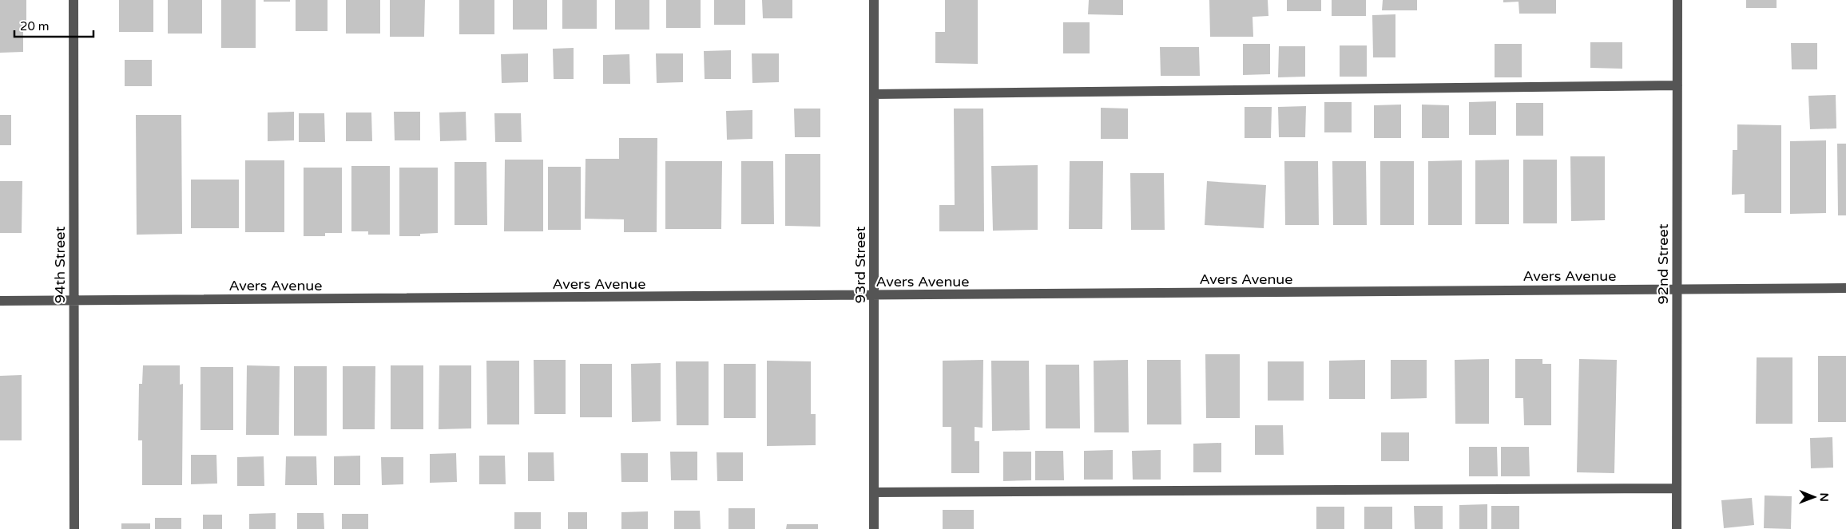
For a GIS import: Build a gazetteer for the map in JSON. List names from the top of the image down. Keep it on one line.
{"streets":{"street":["92nd Street","94th Street","93rd Street","Avers Avenue"]},"crossings":[["92nd Street","Avers Avenue"],["94th Street","Avers Avenue"],["93rd Street","Avers Avenue"]],"scale_bar":"20 m","north":"right"}
